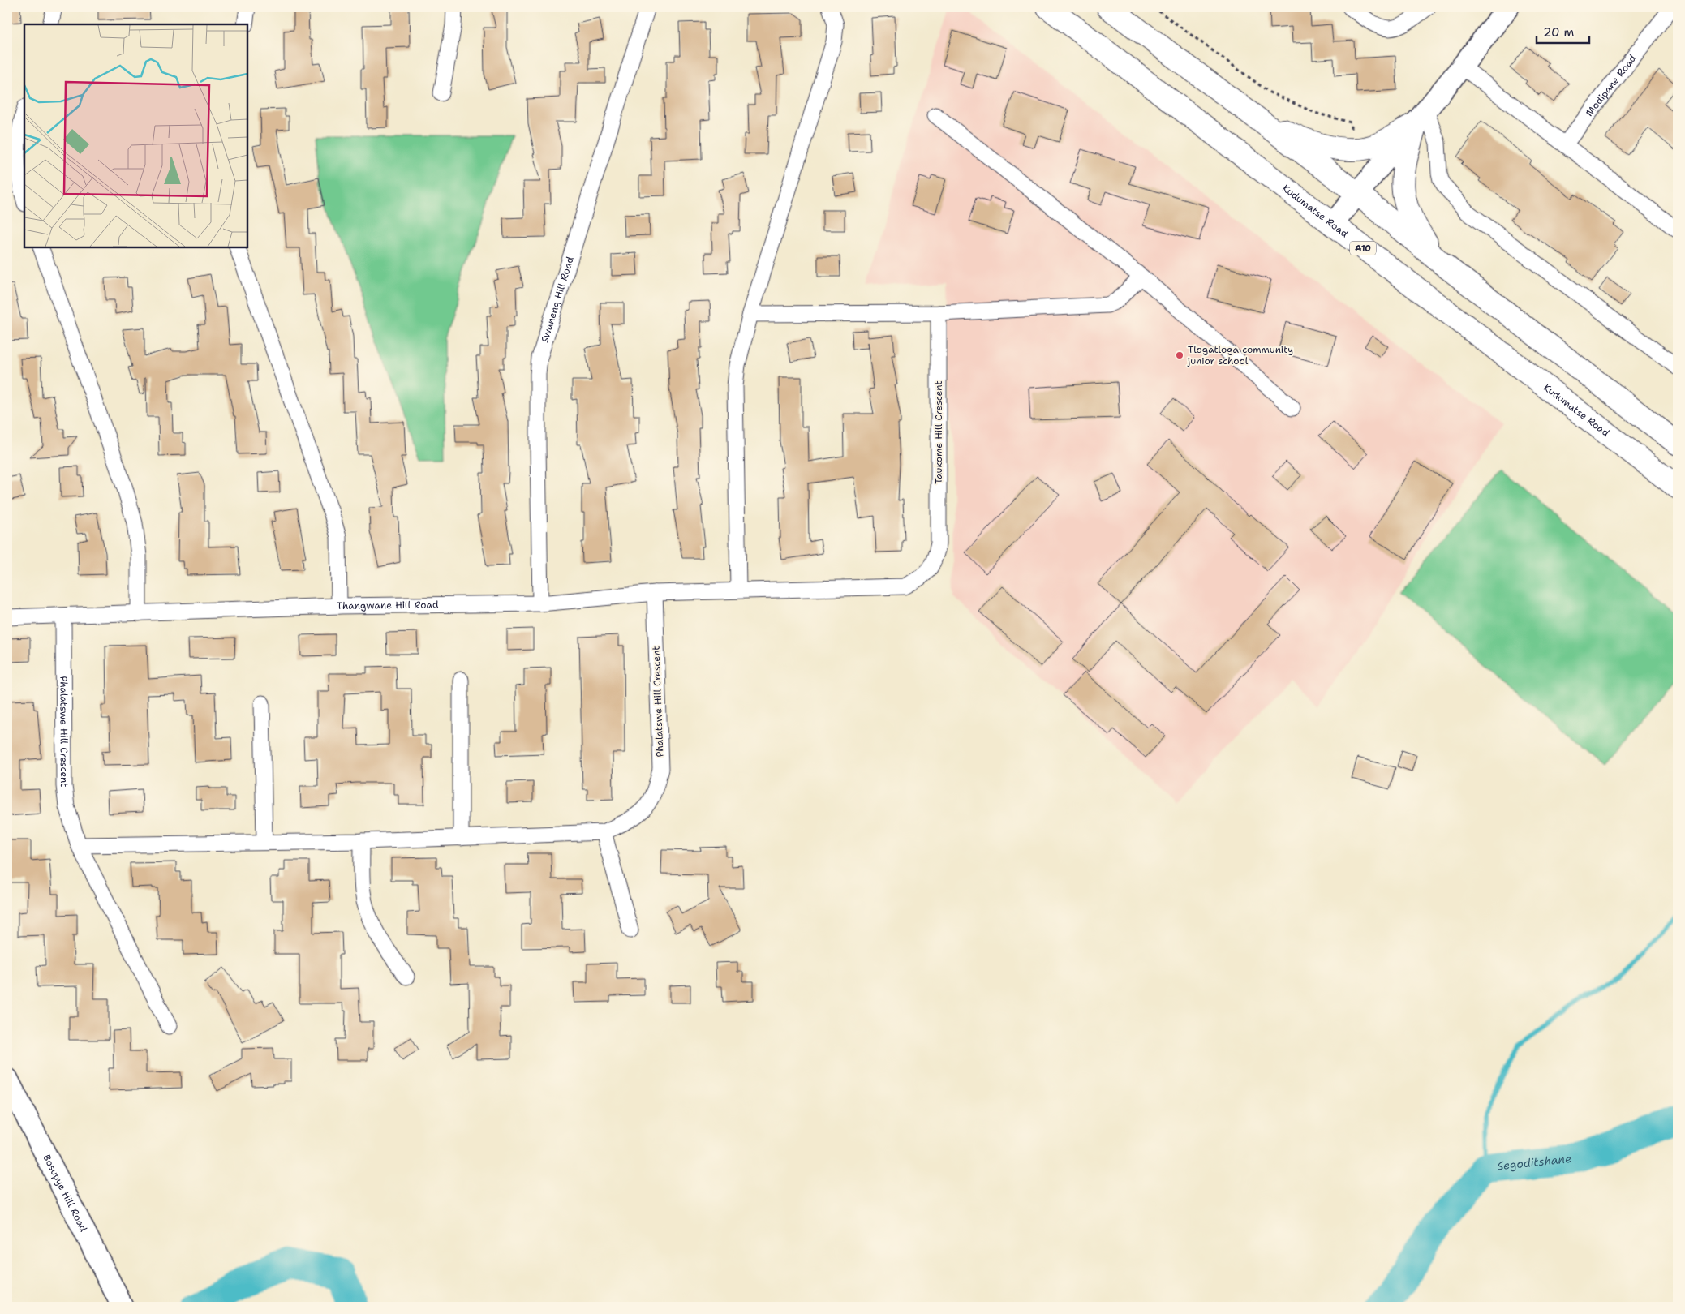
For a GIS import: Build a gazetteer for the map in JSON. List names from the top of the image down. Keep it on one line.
{"streets":{"main road":["Kudumatse Road","A10"],"street":["Modipane Road","Swaneng Hill Road","Taukome Hill Crescent","Thangwane Hill Road","Phalatswe Hill Crescent","Bosupye Hill Road"]},"crossings":[["Swaneng Hill Road","Thangwane Hill Road"],["Taukome Hill Crescent","Thangwane Hill Road"],["Thangwane Hill Road","Phalatswe Hill Crescent"]],"water":["Segoditshane"],"places":["Tlogatloga community junior school"],"scale_bar":"20 m"}
